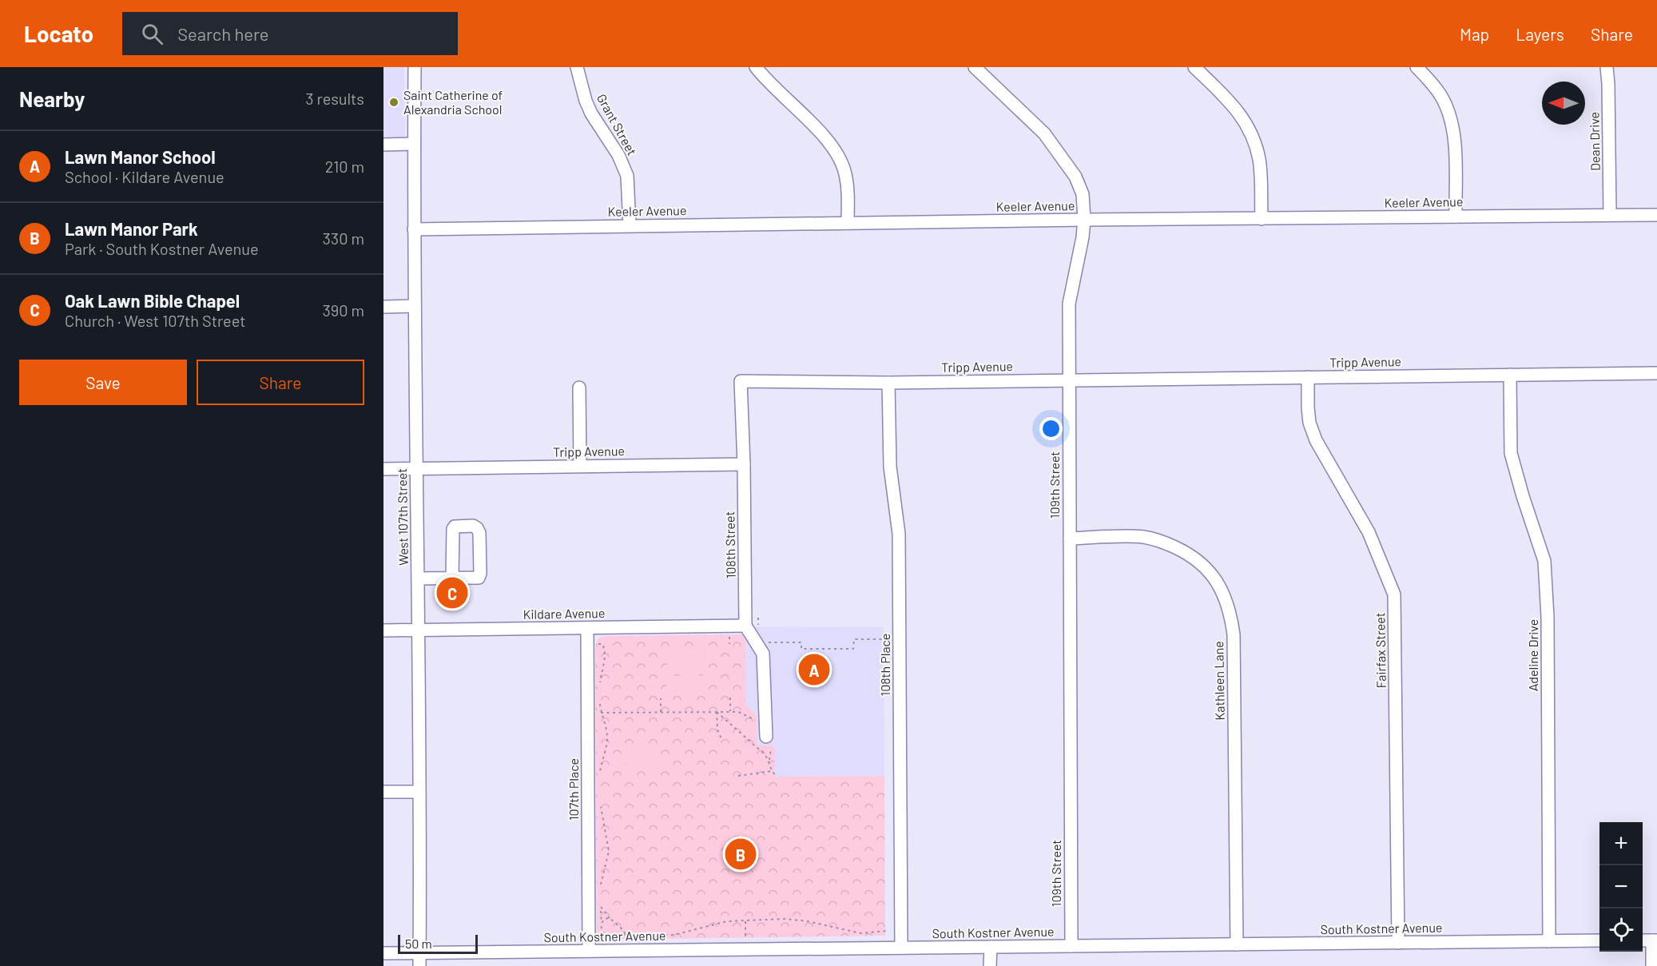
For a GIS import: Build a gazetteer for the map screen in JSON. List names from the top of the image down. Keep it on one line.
{"streets":{"street":["Grant Street","Dean Drive","Keeler Avenue","Tripp Avenue","109th Street","West 107th Street","108th Street","Kildare Avenue","Fairfax Street","Adeline Drive","108th Place","Kathleen Lane","107th Place","South Kostner Avenue"]},"crossings":[["Grant Street","Keeler Avenue"],["Dean Drive","Keeler Avenue"],["Keeler Avenue","109th Street"],["Keeler Avenue","West 107th Street"],["Tripp Avenue","109th Street"],["Tripp Avenue","West 107th Street"],["Tripp Avenue","108th Street"],["Tripp Avenue","Fairfax Street"],["Tripp Avenue","Adeline Drive"],["Tripp Avenue","108th Place"],["109th Street","Kathleen Lane"],["109th Street","South Kostner Avenue"],["West 107th Street","Kildare Avenue"],["West 107th Street","South Kostner Avenue"],["108th Street","Kildare Avenue"],["Kildare Avenue","107th Place"],["Fairfax Street","South Kostner Avenue"],["Adeline Drive","South Kostner Avenue"],["108th Place","South Kostner Avenue"],["Kathleen Lane","South Kostner Avenue"],["107th Place","South Kostner Avenue"]],"places":["Saint Catherine of Alexandria School"],"scale_bar":"50 m","north":"left","page":{"header":"Locato","search":"Search here","nav":["Map","Layers","Share"],"heading":["Nearby","3 results"],"list":[{"mark":"A","name":"Lawn Manor School","note":"School · Kildare Avenue","value":"210 m"},{"mark":"B","name":"Lawn Manor Park","note":"Park · South Kostner Avenue","value":"330 m"},{"mark":"C","name":"Oak Lawn Bible Chapel","note":"Church · West 107th Street","value":"390 m"}],"buttons":["Save","Share"],"pins":["C","A","B"],"map_buttons":["+","−"],"scale":"50 m"}}
